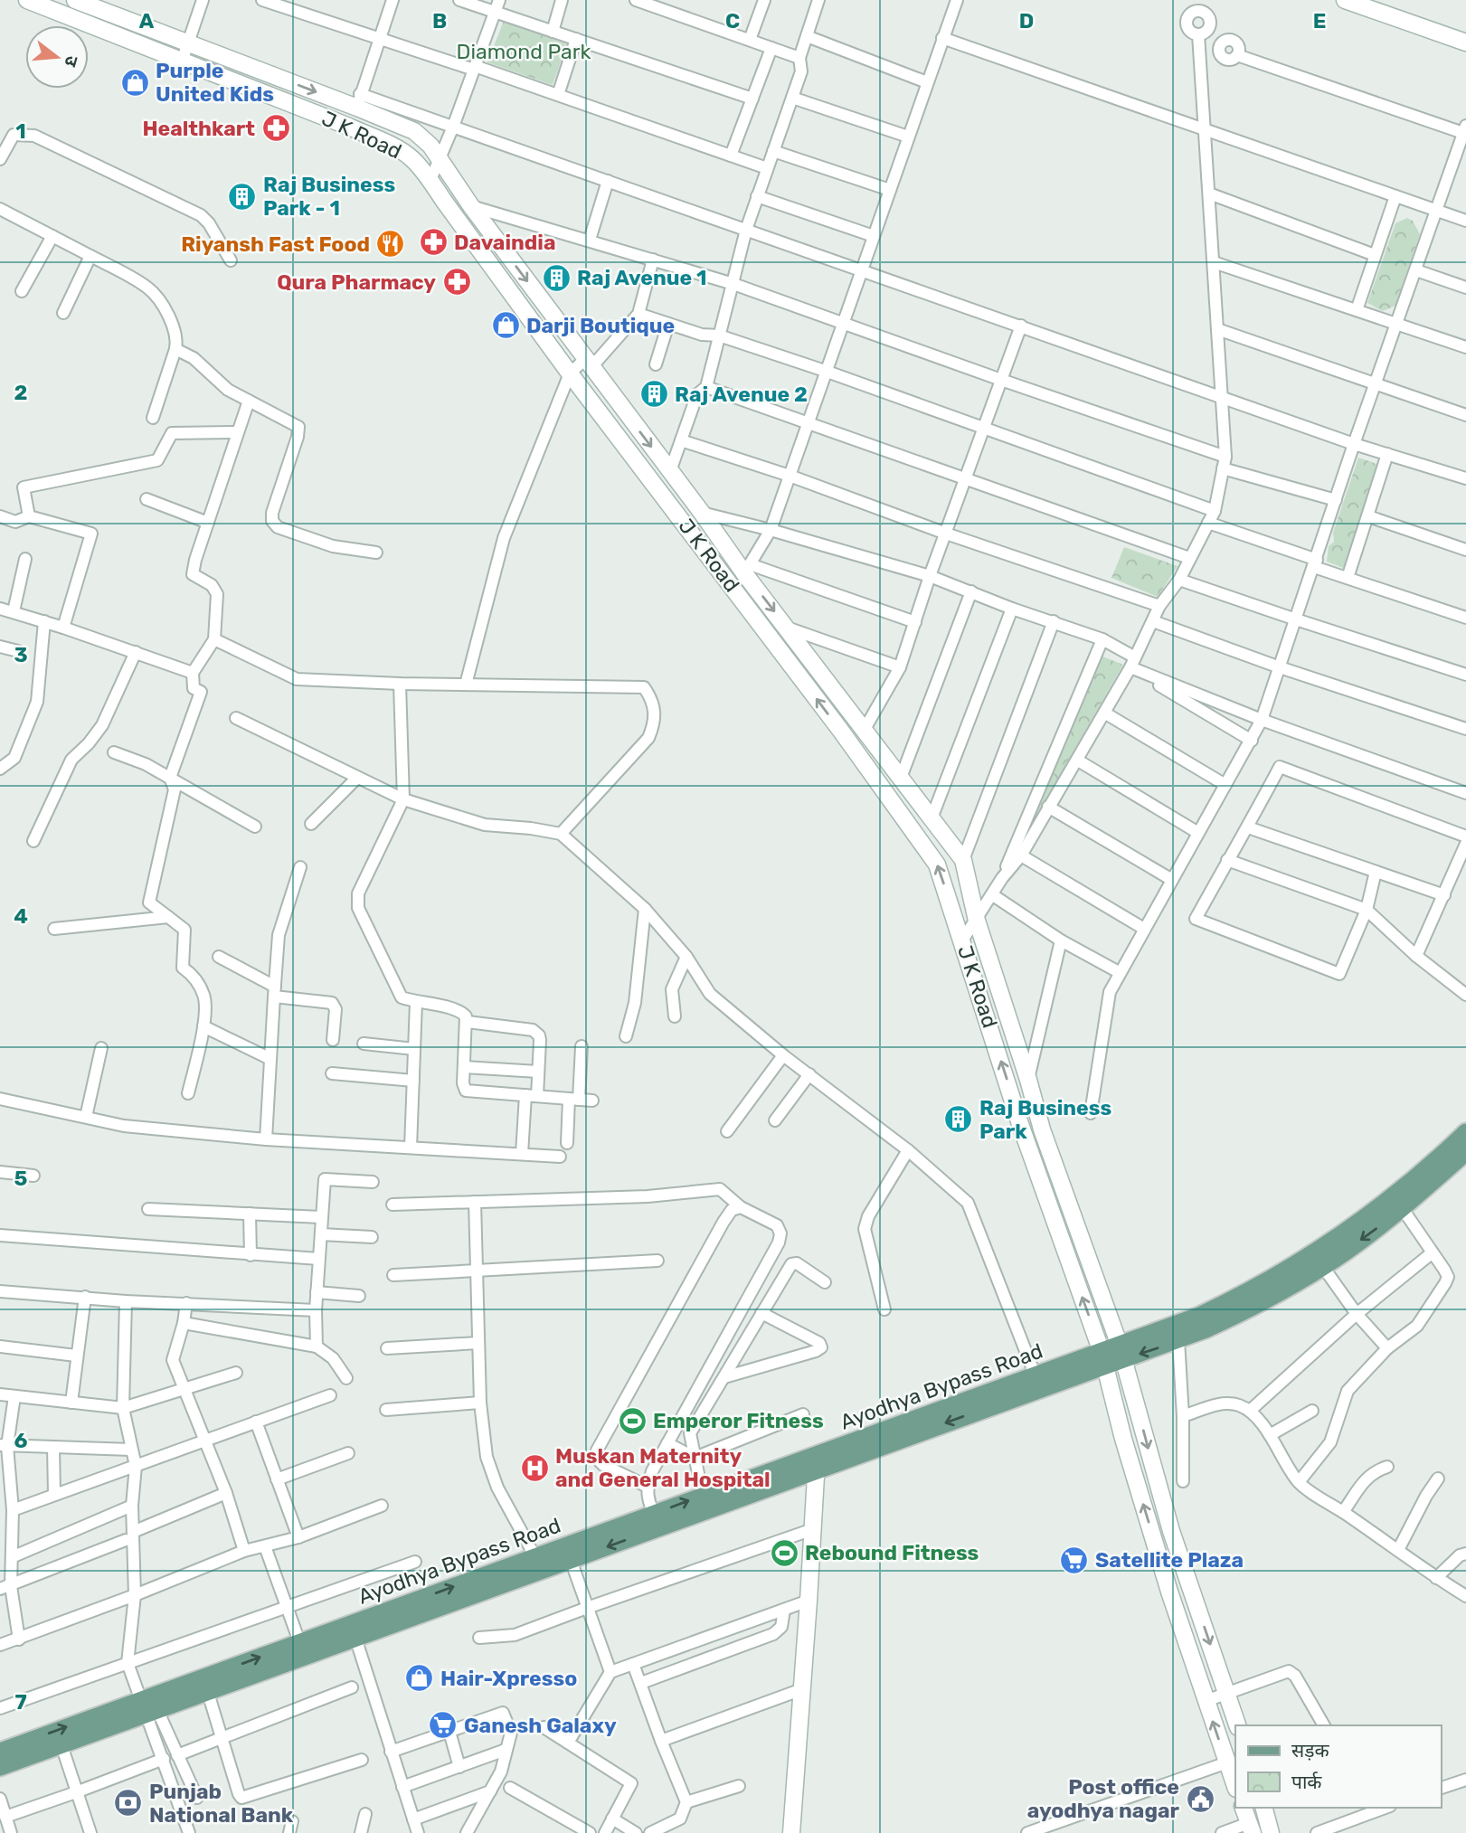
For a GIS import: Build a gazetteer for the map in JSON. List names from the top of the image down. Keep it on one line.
{"streets":{"main road":["J K Road","Ayodhya Bypass Road"]},"crossings":[["J K Road","Ayodhya Bypass Road"]],"parks":["Diamond Park"],"places":{"shop":["Purple United Kids","Darji Boutique","Hair-Xpresso"],"pharmacy":["Healthkart","Davaindia","Qura Pharmacy"],"building":["Raj Business Park - 1","Raj Avenue 1","Raj Avenue 2","Raj Business Park"],"restaurant":["Riyansh Fast Food"],"sports":["Emperor Fitness","Rebound Fitness"],"hospital":["Muskan Maternity and General Hospital"],"supermarket":["Satellite Plaza","Ganesh Galaxy"],"public building":["Post office ayodhya nagar"],"bank":["Punjab National Bank"]},"legend":["सड़क","पार्क"],"north":"right","grid":{"columns":["A","B","C","D","E"],"rows":["1","2","3","4","5","6","7"]}}
